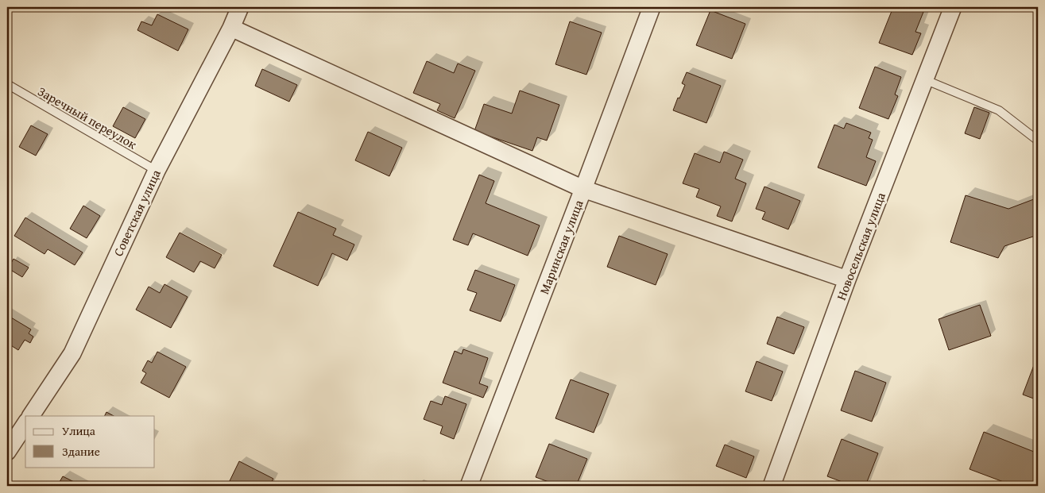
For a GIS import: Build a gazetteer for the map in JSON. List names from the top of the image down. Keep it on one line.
{"streets":{"street":["Советская улица","Новосельская улица","Маринская улица"],"lane":["Заречный переулок"]},"crossings":[["Заречный переулок","Советская улица"]],"legend":["Улица","Здание"]}
